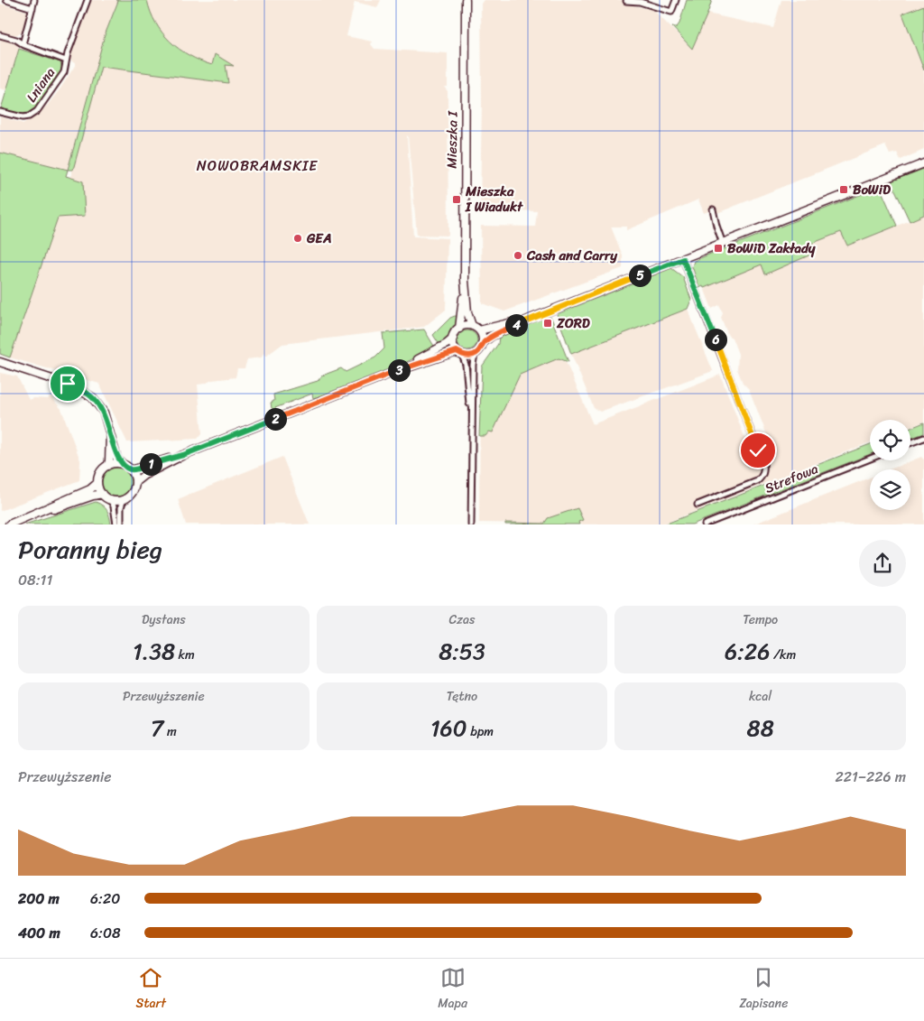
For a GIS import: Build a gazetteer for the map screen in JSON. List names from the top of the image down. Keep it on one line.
{"streets":{"main road":["Mieszka I"],"street":["Lniana","Strefowa"]},"districts":["NOWOBRAMSKIE"],"places":{"transit":["BoWiD","Mieszka I Wiadukt","BoWiD Zakłady","ZORD"],"other":["GEA","Cash and Carry"]},"page":{"pins":["5","4","6","3","2","1"],"heading":["Poranny bieg","08:11"],"stats":[["Dystans","1.38 km"],["Czas","8:53"],["Tempo","6:26 /km"],["Przewyższenie","7 m"],["Tętno","160 bpm"],["kcal","88"]],"chart":["Przewyższenie","221–226 m"],"list":[{"name":"200 m","note":"6:20"},{"name":"400 m","note":"6:08"}],"tabs":["Start","Mapa","Zapisane"]}}
